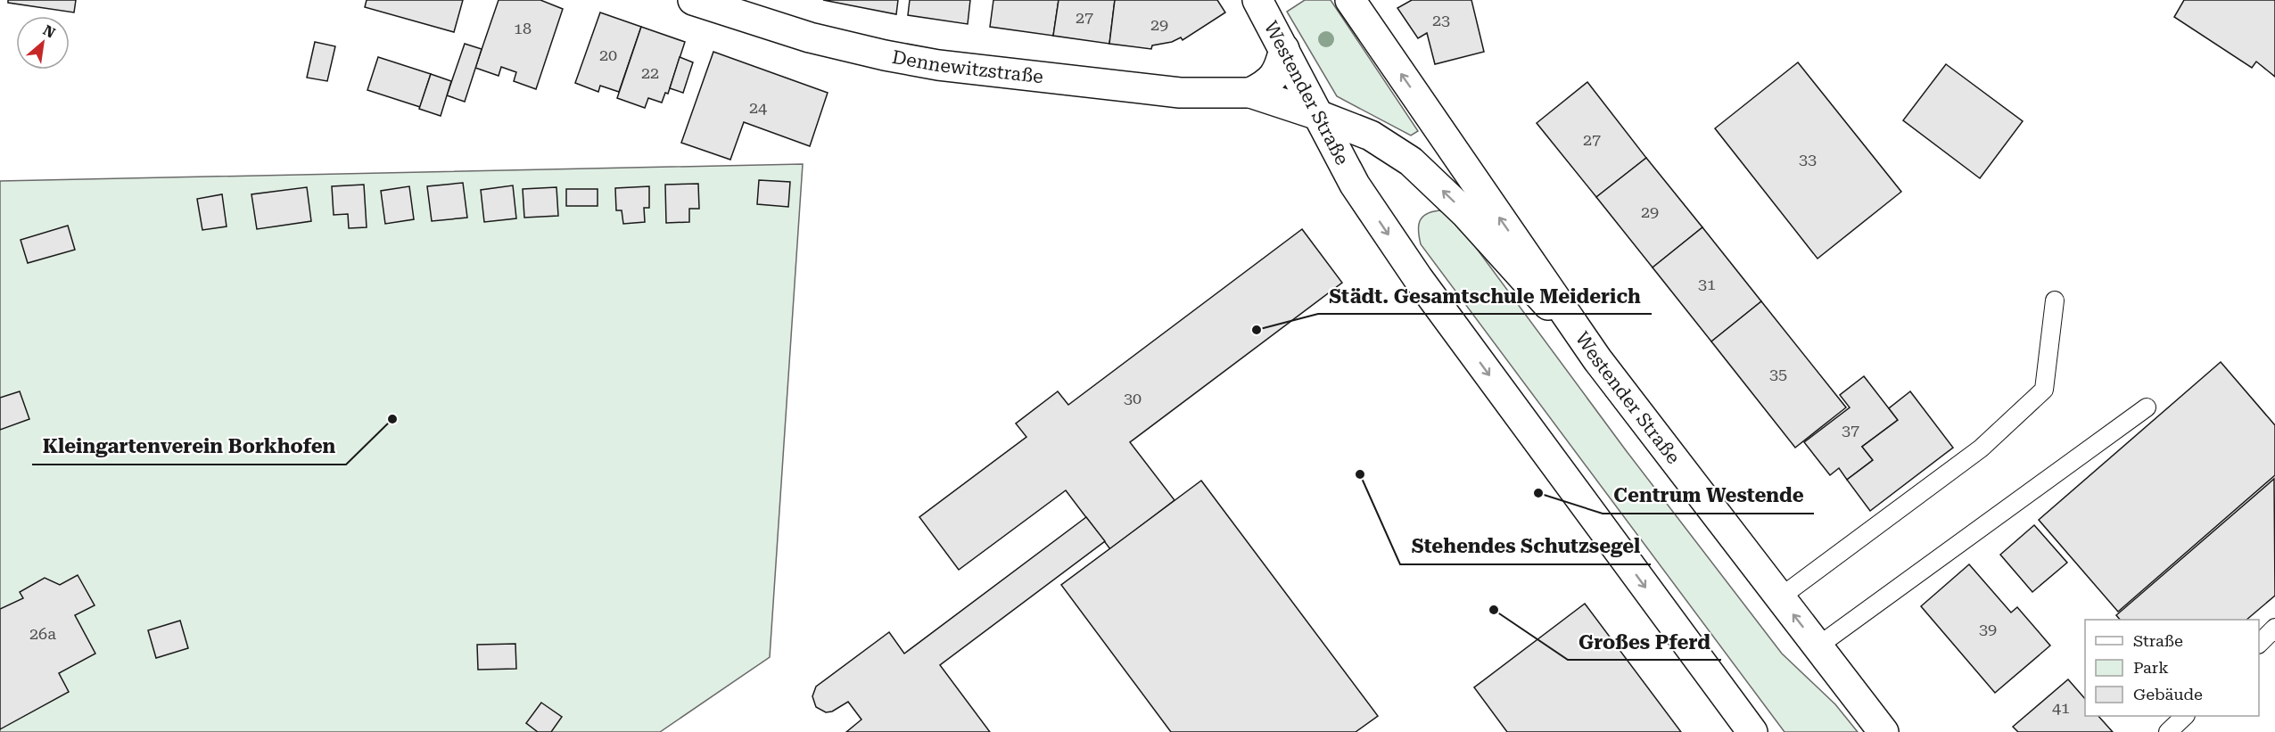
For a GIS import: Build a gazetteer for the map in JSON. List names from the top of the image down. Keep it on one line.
{"streets":{"main road":["Dennewitzstraße","Westender Straße"]},"crossings":[["Dennewitzstraße","Westender Straße"]],"one_way":["Dennewitzstraße"],"places":["Städt. Gesamtschule Meiderich","Kleingartenverein Borkhofen","Stehendes Schutzsegel","Centrum Westende","Großes Pferd"],"house_numbers":["27","23","29","18","20","22","24","27","33","29","31","35","30","37","39","26a","41"],"legend":["Straße","Park","Gebäude"],"north":"top right"}
